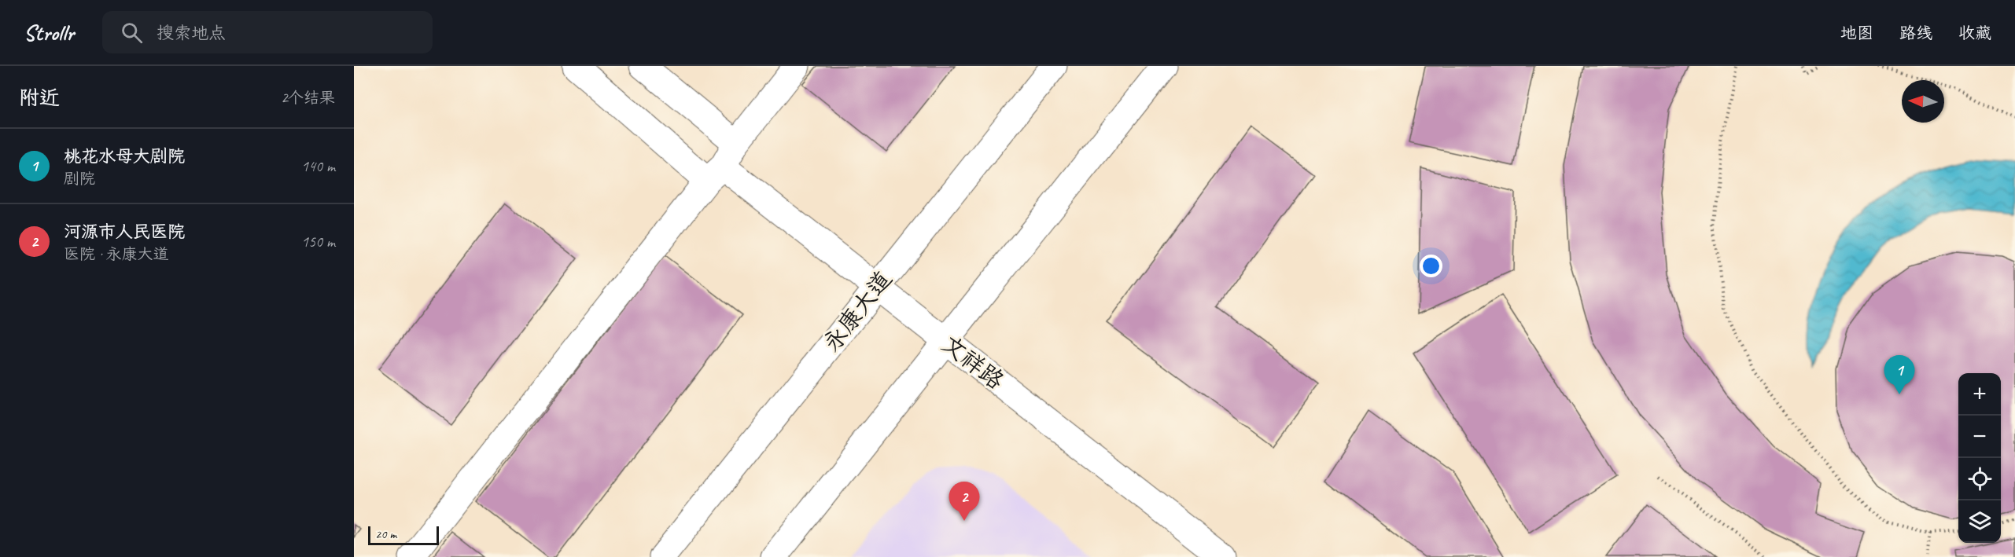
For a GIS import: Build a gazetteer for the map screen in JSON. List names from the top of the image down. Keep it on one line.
{"streets":{"street":["永康大道","文祥路"]},"crossings":[["永康大道","文祥路"]],"scale_bar":"20 m","north":"left","page":{"header":"Strollr","search":"搜索地点","nav":["地图","路线","收藏"],"heading":["附近","2个结果"],"list":[{"mark":"1","name":"桃花水母大剧院","note":"剧院","value":"140 m"},{"mark":"2","name":"河源市人民医院","note":"医院 · 永康大道","value":"150 m"}],"pins":["1","2"],"map_buttons":["+","−"],"scale":"20 m"}}
